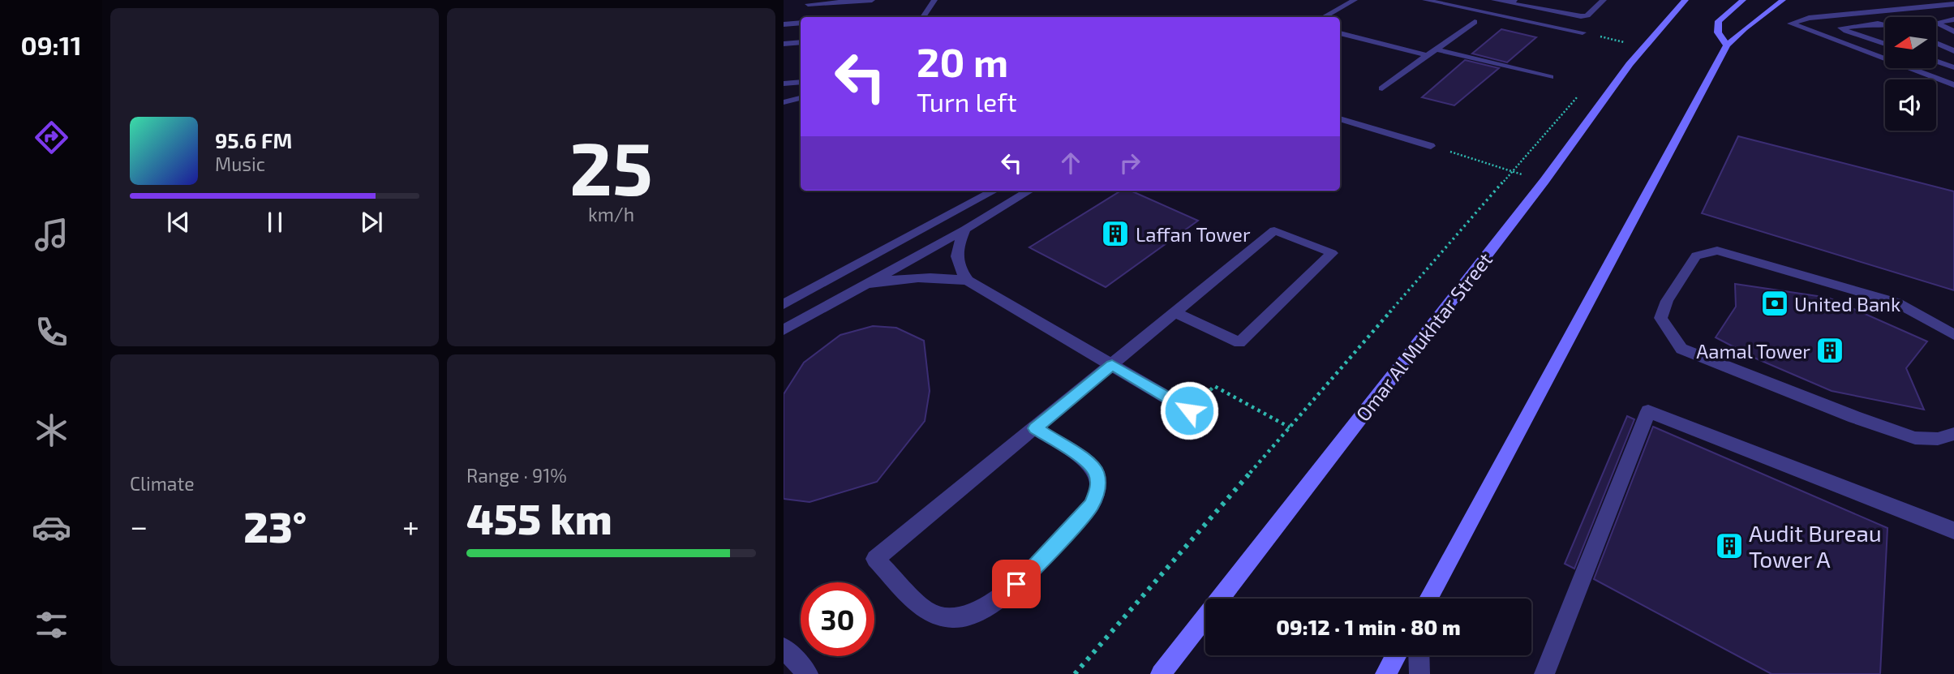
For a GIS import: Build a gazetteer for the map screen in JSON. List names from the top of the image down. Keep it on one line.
{"streets":{"main road":["Omar Al Mukhtar Street"]},"places":{"building":["Laffan Tower","Aamal Tower","Audit Bureau Tower A"],"bank":["United Bank"]},"north":"left","page":{"tabs":"09:11","tile":[["25","km/h"],"Climate",["Range · 91%","455 km"]],"turn":["20 m","Turn left"],"song":["95.6 FM","Music"],"heat":["−","23°","+"],"limit":"30","trip":"09:12 · 1 min · 80 m"}}
